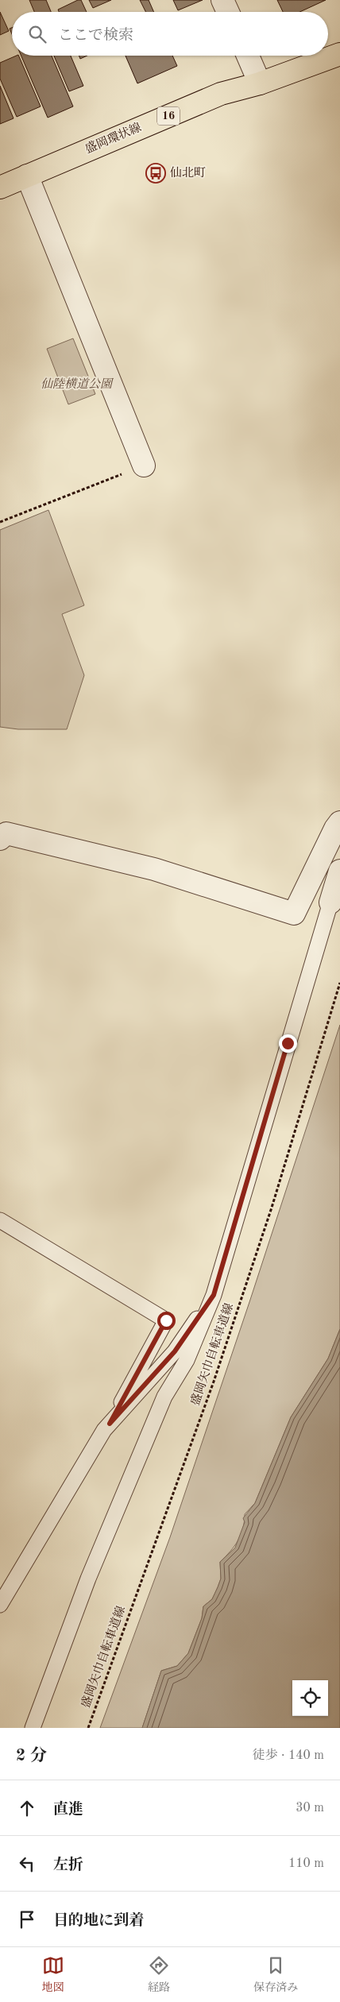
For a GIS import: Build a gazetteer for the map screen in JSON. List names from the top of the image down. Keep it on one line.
{"streets":{"main road":["16","盛岡環状線"],"path":["盛岡矢巾自転車道線"]},"parks":["仙陸横道公園"],"places":{"bus stop":["仙北町"]},"page":{"search":"ここで検索","heading":["2 分","徒歩 · 140 m"],"list":[["直進","30 m"],["左折","110 m"],"目的地に到着"],"nav":["地図","経路","保存済み"]}}
